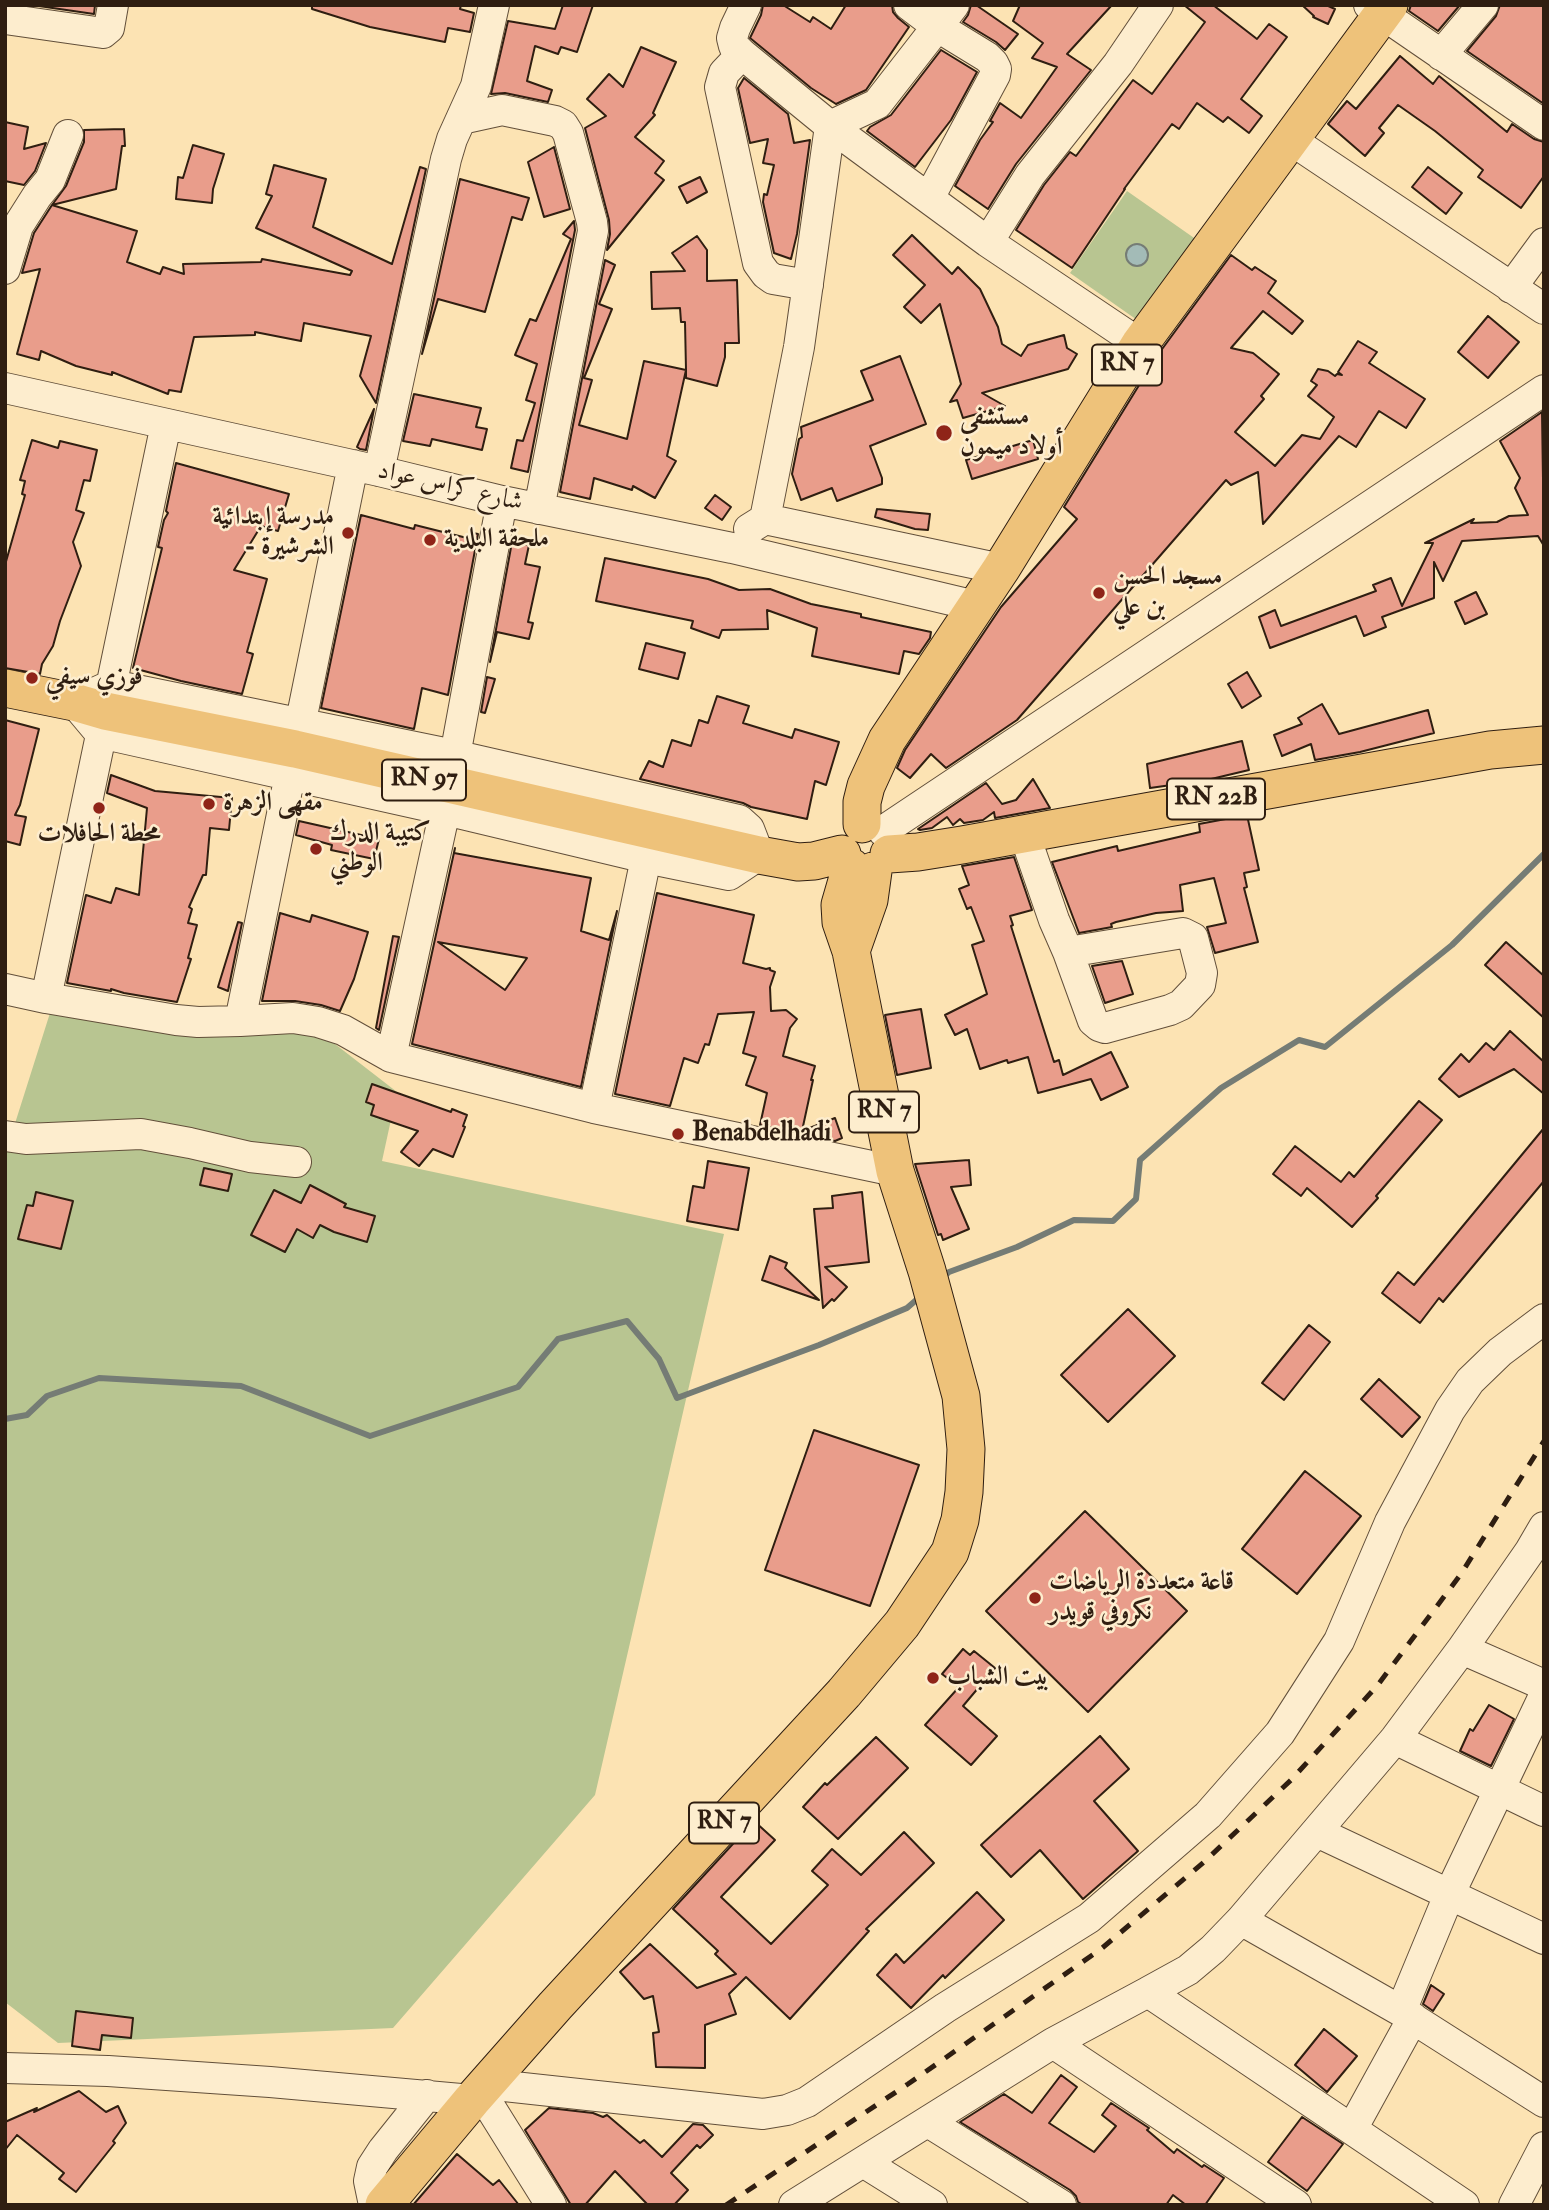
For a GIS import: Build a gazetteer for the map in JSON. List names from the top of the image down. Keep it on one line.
{"streets":{"main road":["RN 7","RN 97","RN 22B"],"street":["شارع كراس عواد"]},"crossings":[["RN 7","شارع كراس عواد"],["RN 7","RN 97"],["RN 7","RN 22B"],["RN 97","RN 22B"]],"places":["مستشفى أولاد ميمون","مدرسة إبتدائية - الشرشيرة","ملحقة البلدية","مسجد الحسن بن علي","فوزي سيفي","مقهى الزهرة","محطة الحافلات","كتيبة الدرك الوطني","Benabdelhadi","قاعة متعددة الرياضات نكروفي قويدر","بيت الشباب"]}
